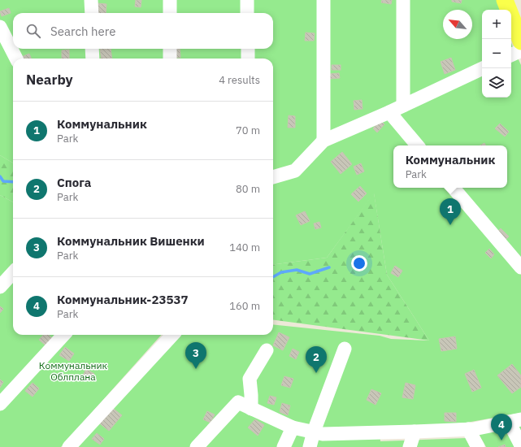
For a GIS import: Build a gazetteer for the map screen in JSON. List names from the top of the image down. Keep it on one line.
{"parks":["Коммунальник Облплана"],"north":"top left","page":{"map_buttons":["+","−"],"search":"Search here","heading":["Nearby","4 results"],"list":[{"mark":"1","name":"Коммунальник","note":"Park","value":"70 m"},{"mark":"2","name":"Спога","note":"Park","value":"80 m"},{"mark":"3","name":"Коммунальник Вишенки","note":"Park","value":"140 m"},{"mark":"4","name":"Коммунальник-23537","note":"Park","value":"160 m"}],"popup":["Коммунальник","Park"],"pins":["1","3","2","4"]}}
